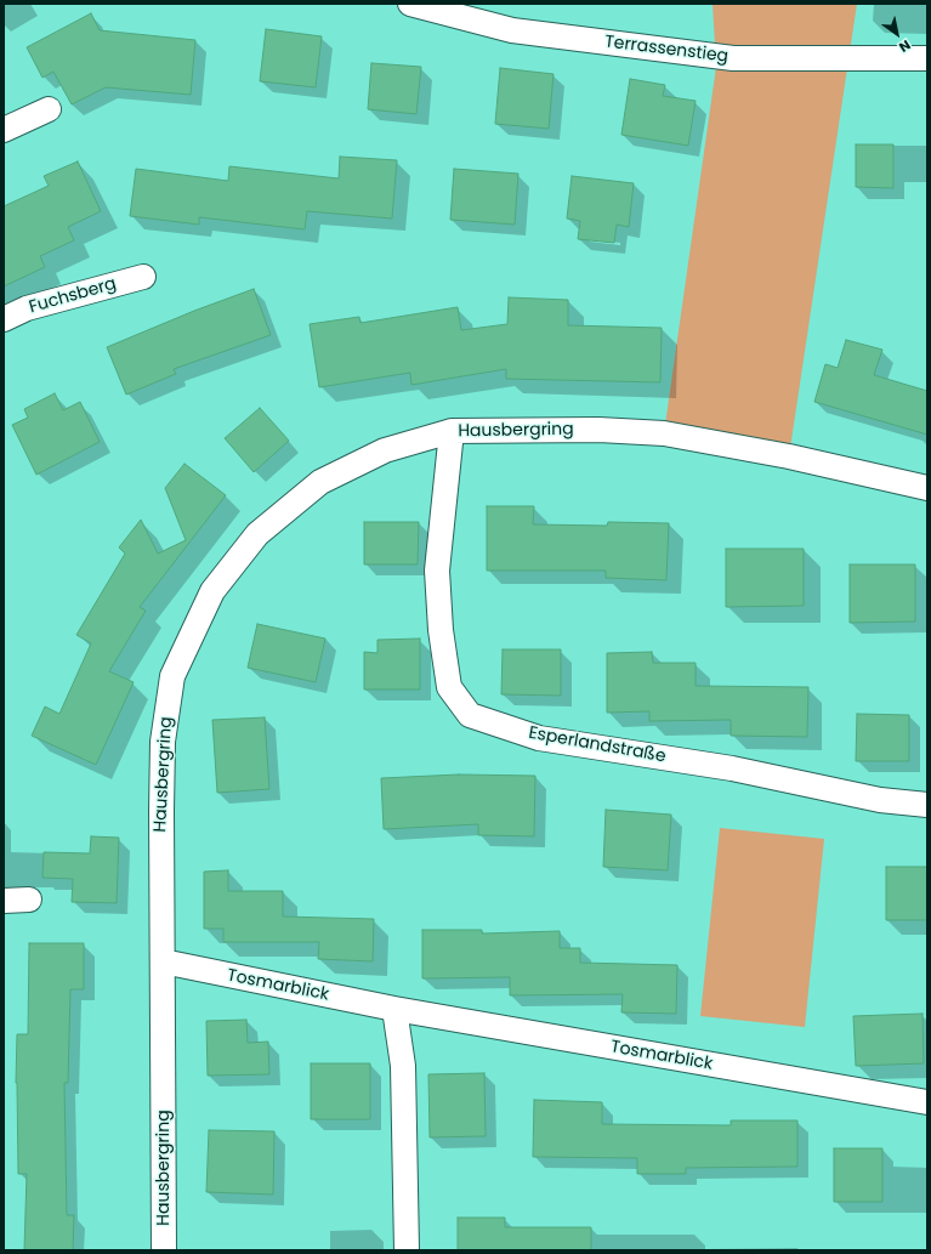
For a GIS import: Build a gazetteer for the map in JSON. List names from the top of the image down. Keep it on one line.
{"streets":{"street":["Terrassenstieg","Fuchsberg","Hausbergring","Esperlandstraße","Tosmarblick"]},"crossings":[["Hausbergring","Esperlandstraße"],["Hausbergring","Tosmarblick"]],"north":"bottom right"}
